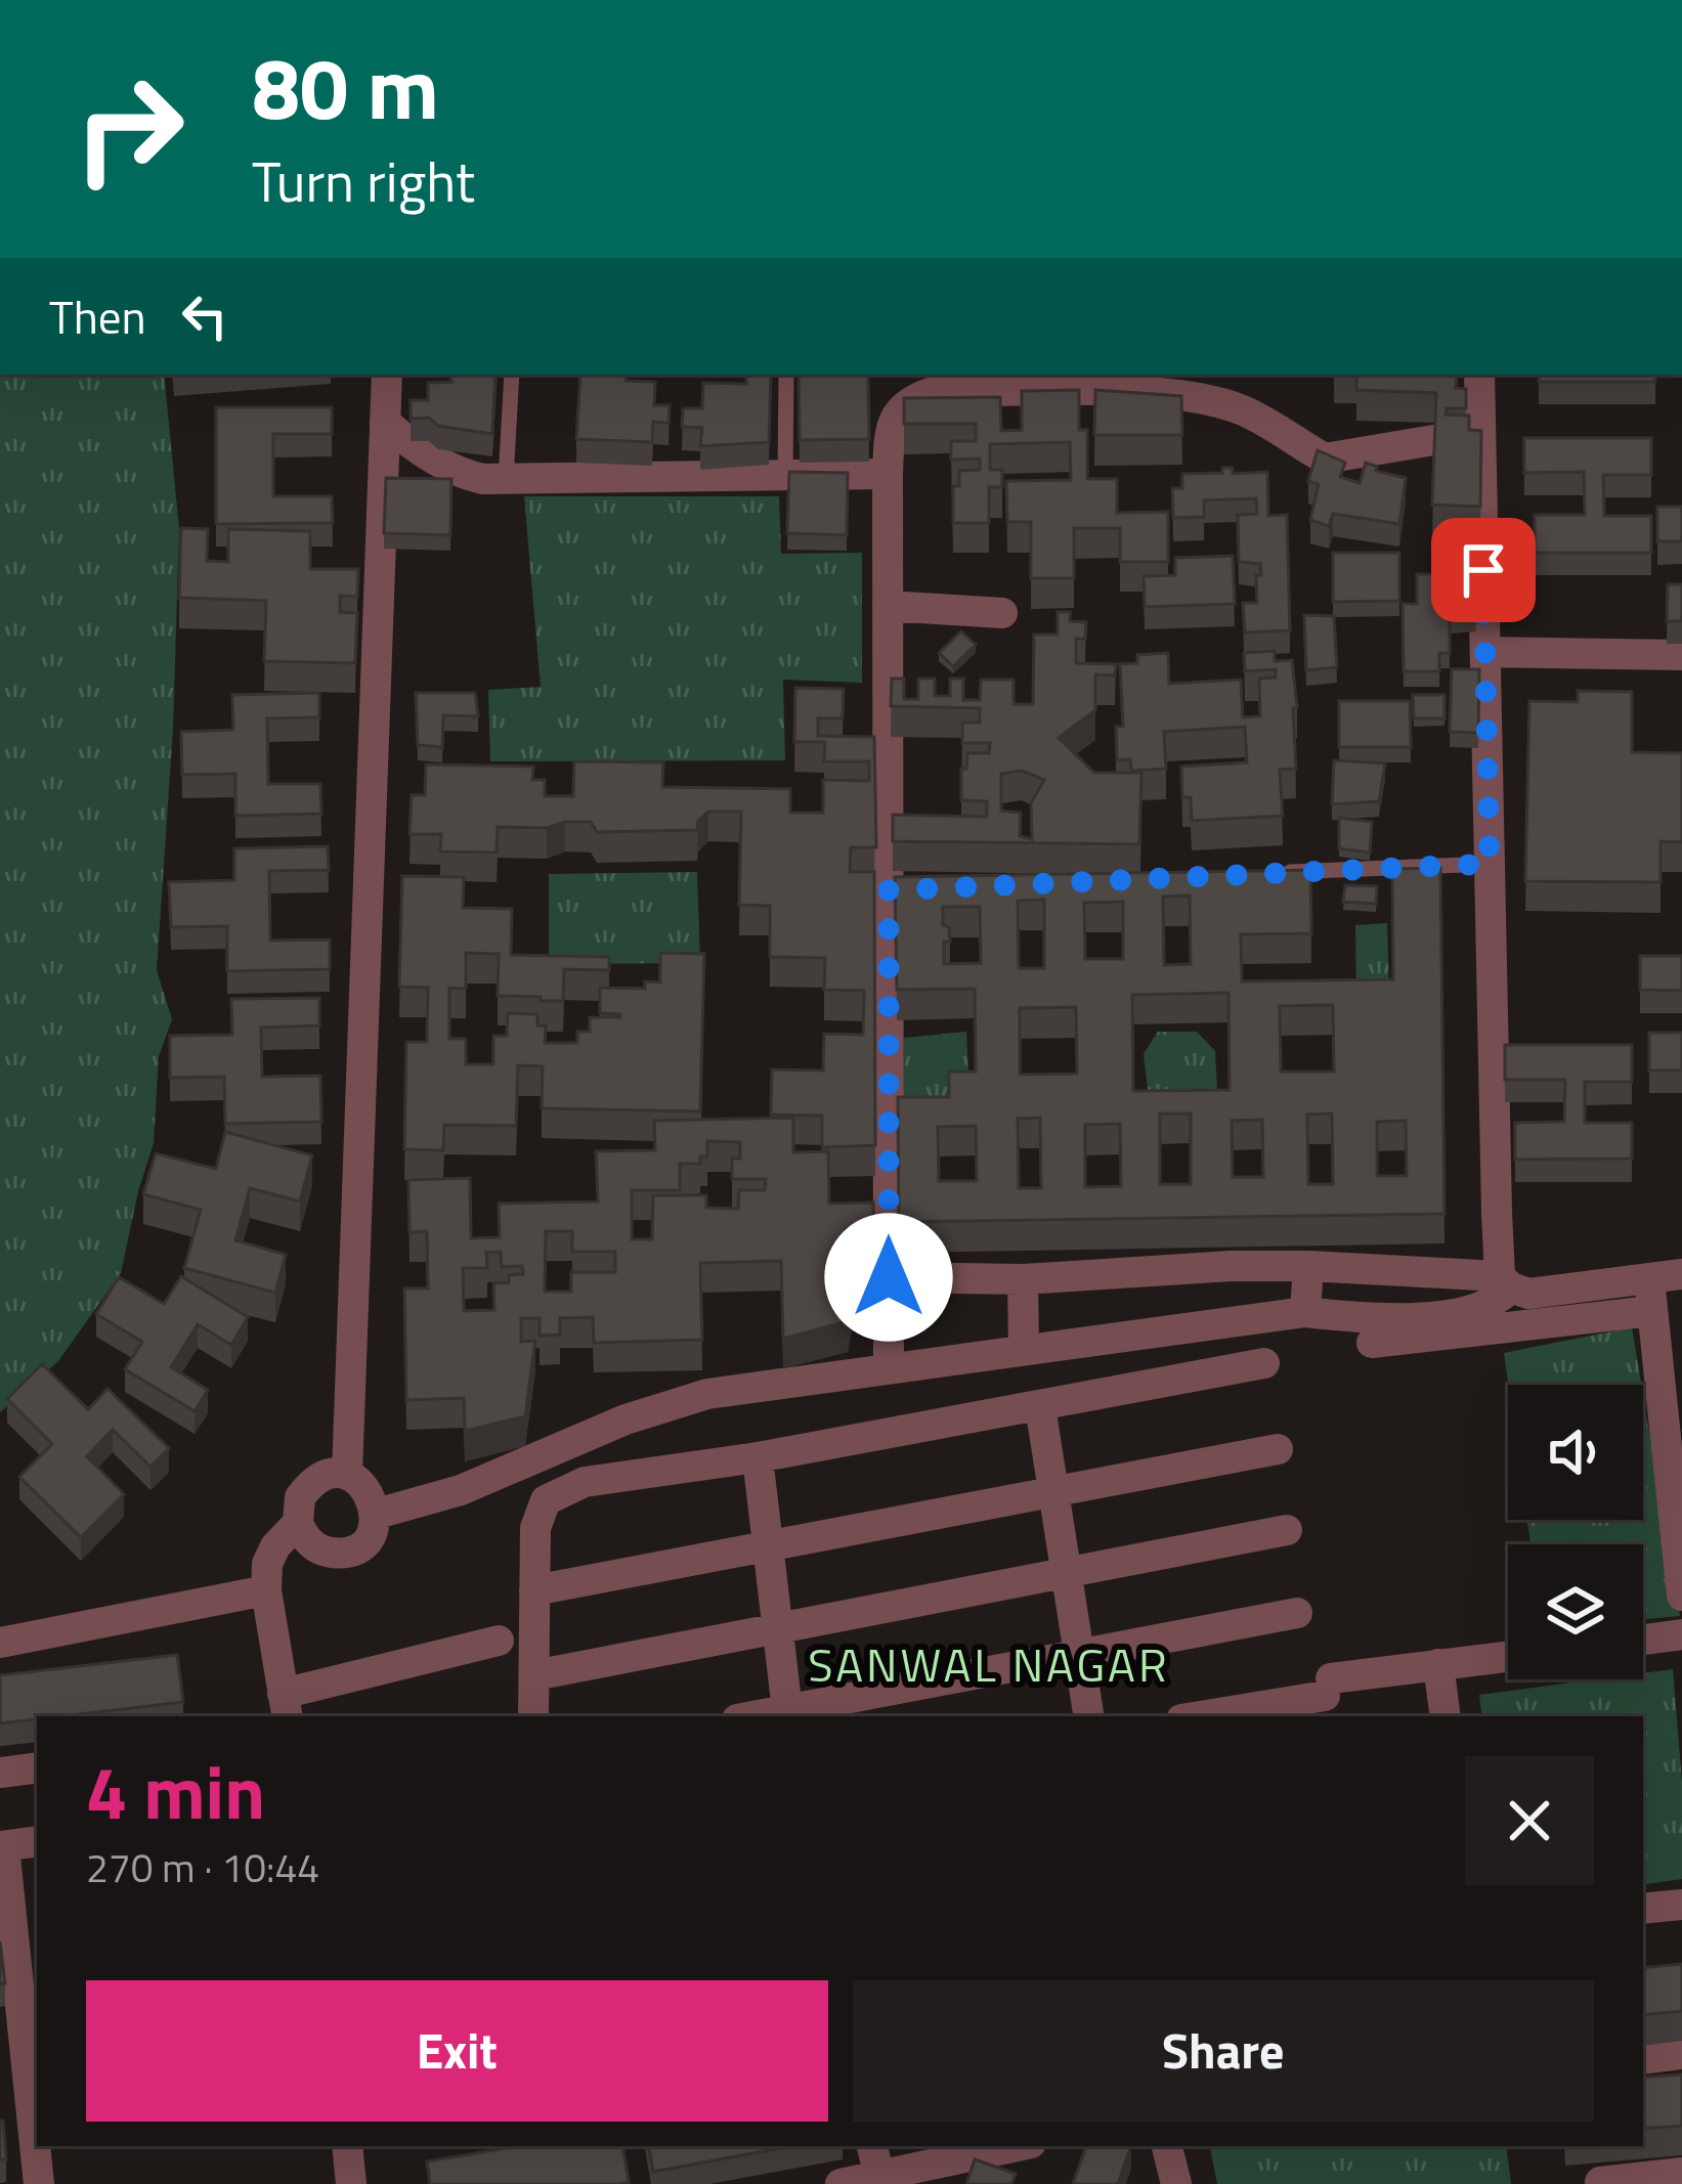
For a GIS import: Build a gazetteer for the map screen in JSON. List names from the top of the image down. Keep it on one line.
{"districts":["SANWAL NAGAR"],"page":{"turn":["80 m","Turn right"],"then":"Then","heading":["4 min","270 m · 10:44"],"buttons":["Exit","Share"]}}
